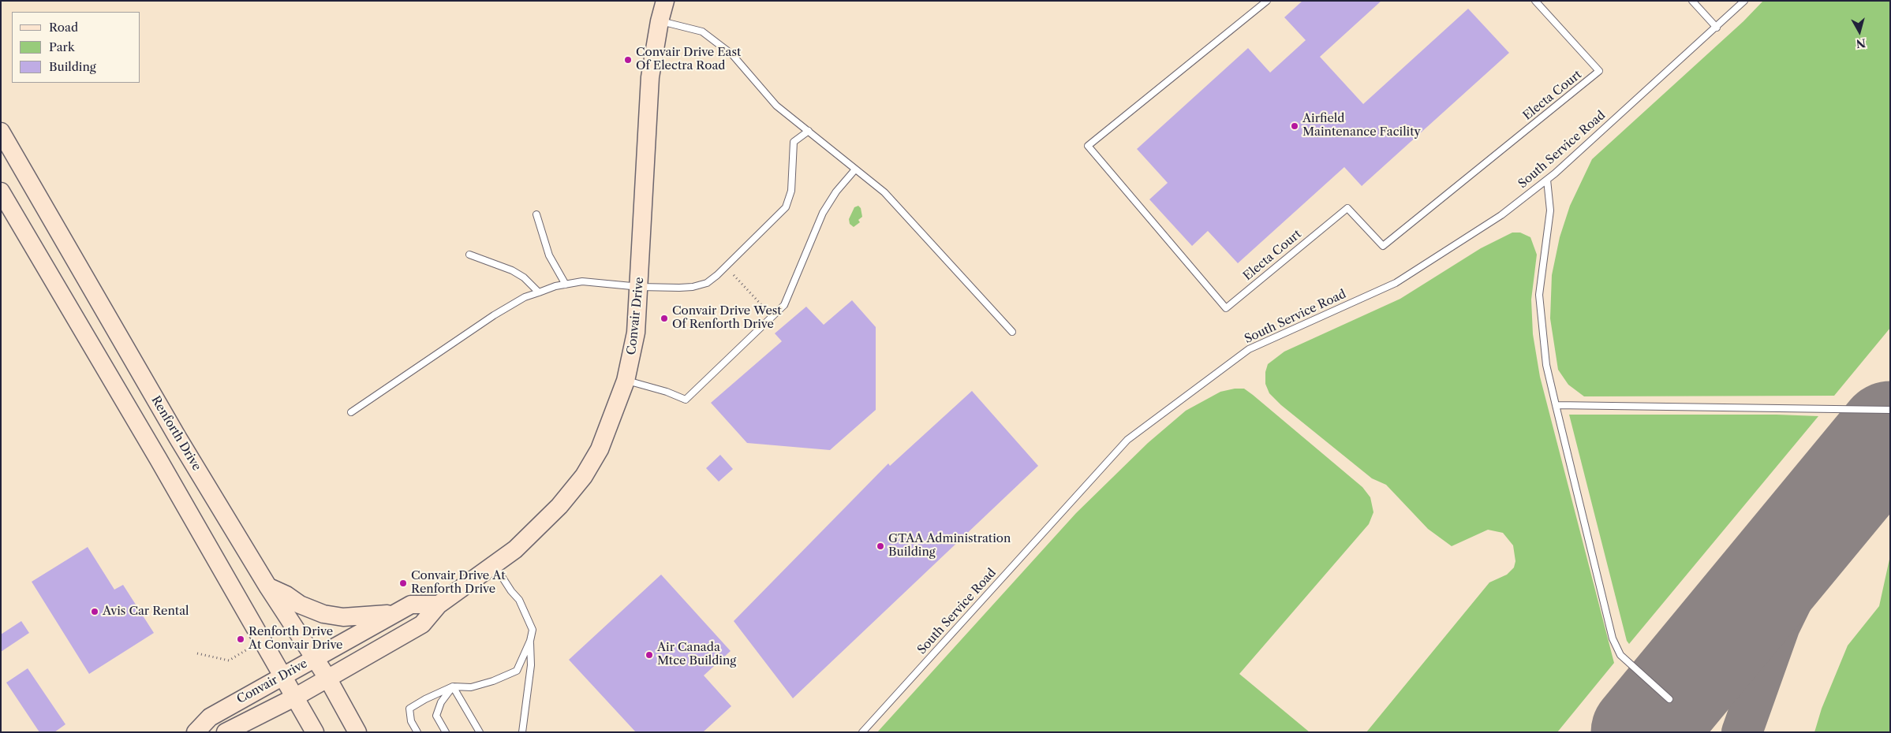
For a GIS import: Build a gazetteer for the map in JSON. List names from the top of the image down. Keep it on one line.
{"streets":{"main road":["Convair Drive","Renforth Drive"],"lane":["Electa Court","South Service Road"]},"crossings":[["Convair Drive","Renforth Drive"]],"places":["Convair Drive East Of Electra Road","Airfield Maintenance Facility","Convair Drive West Of Renforth Drive","GTAA Administration Building","Convair Drive At Renforth Drive","Avis Car Rental","Renforth Drive At Convair Drive","Air Canada Mtce Building"],"legend":["Road","Park","Building"],"north":"bottom"}
